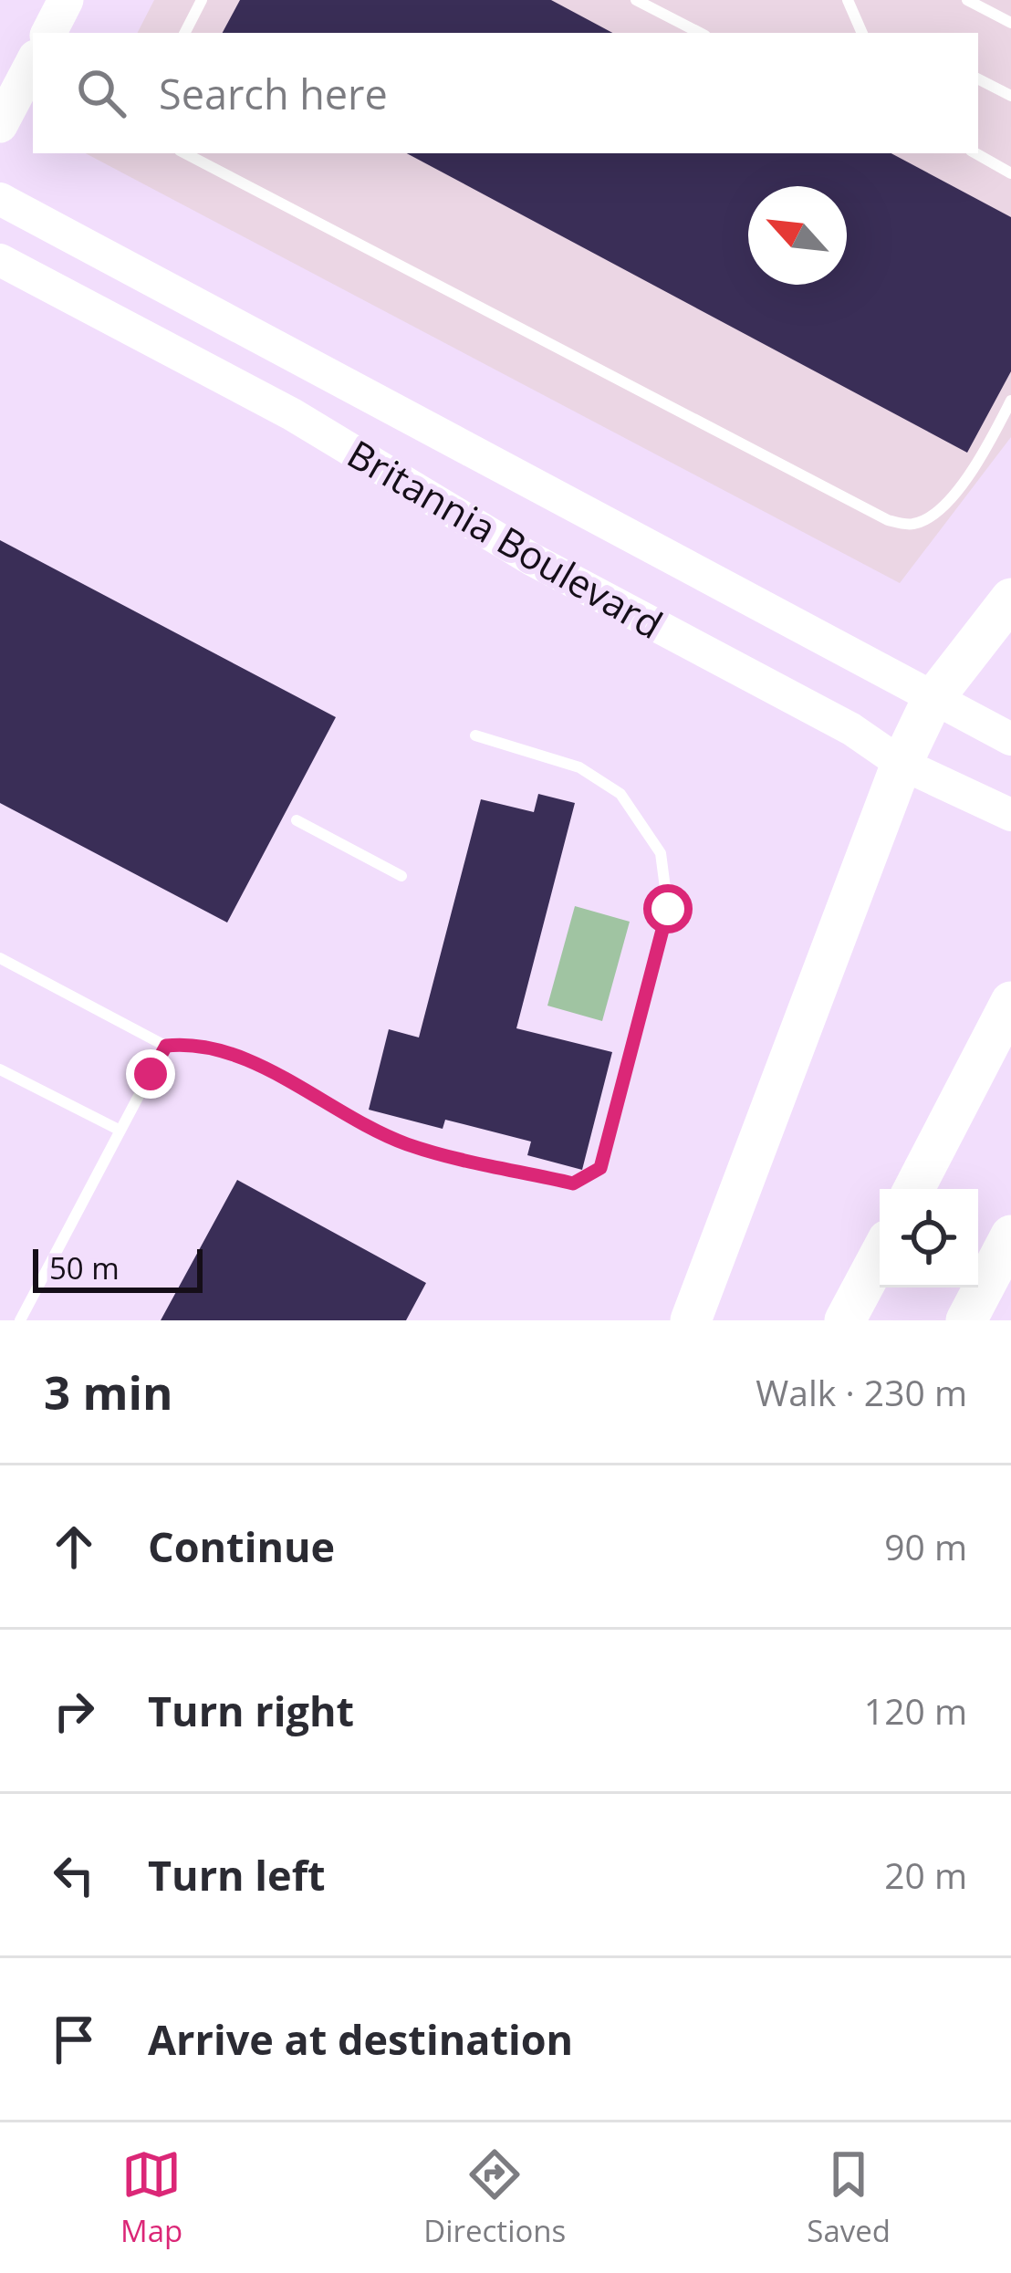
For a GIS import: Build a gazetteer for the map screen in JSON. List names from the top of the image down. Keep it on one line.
{"streets":{"main road":["Britannia Boulevard"]},"scale_bar":"50 m","north":"top left","page":{"search":"Search here","scale":"50 m","heading":["3 min","Walk · 230 m"],"list":[["Continue","90 m"],["Turn right","120 m"],["Turn left","20 m"],"Arrive at destination"],"nav":["Map","Directions","Saved"]}}
